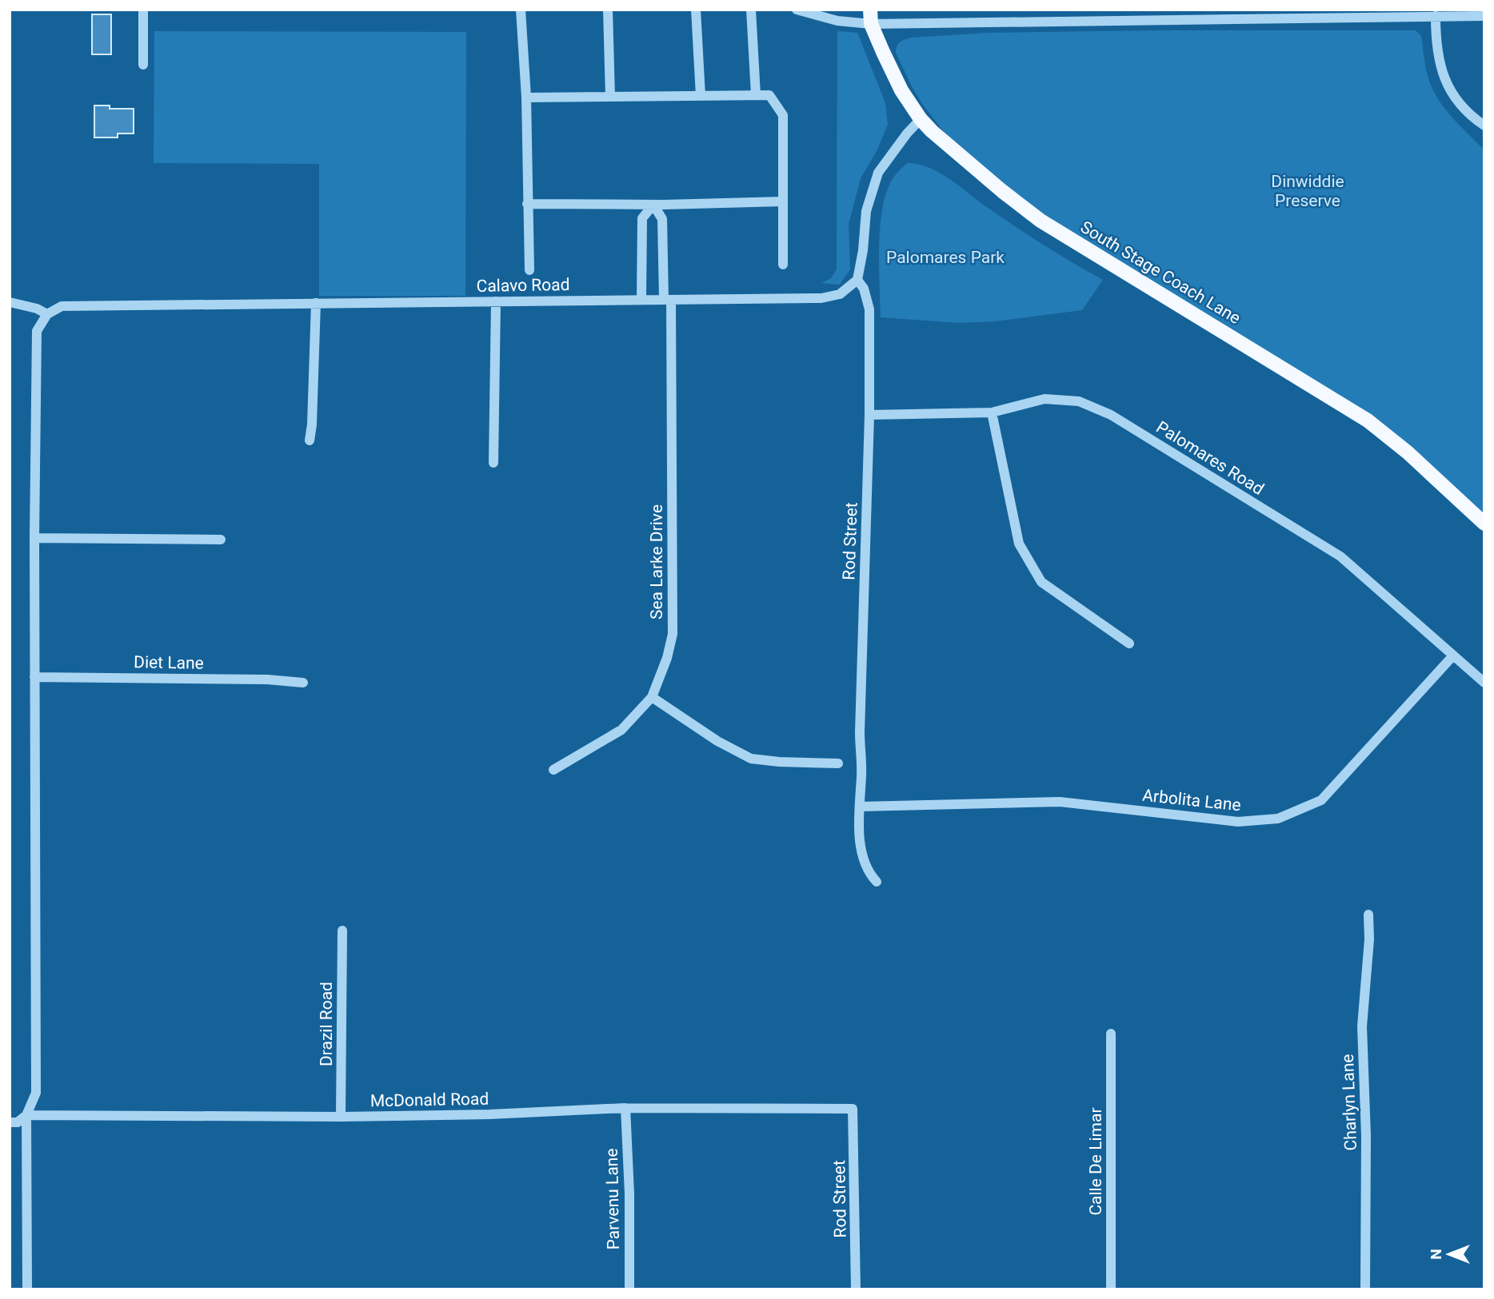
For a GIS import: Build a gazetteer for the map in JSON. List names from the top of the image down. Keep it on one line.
{"streets":{"main road":["South Stage Coach Lane"],"street":["Calavo Road","Palomares Road","Rod Street","Sea Larke Drive","Diet Lane","Arbolita Lane","Drazil Road","McDonald Road","Charlyn Lane","Calle De Limar","Parvenu Lane"]},"crossings":[["Calavo Road","Rod Street"],["Calavo Road","Sea Larke Drive"],["Palomares Road","Rod Street"],["Palomares Road","Arbolita Lane"],["Rod Street","Arbolita Lane"],["Rod Street","McDonald Road"],["Drazil Road","McDonald Road"],["McDonald Road","Parvenu Lane"]],"parks":["Dinwiddie Preserve","Palomares Park"],"north":"left"}
